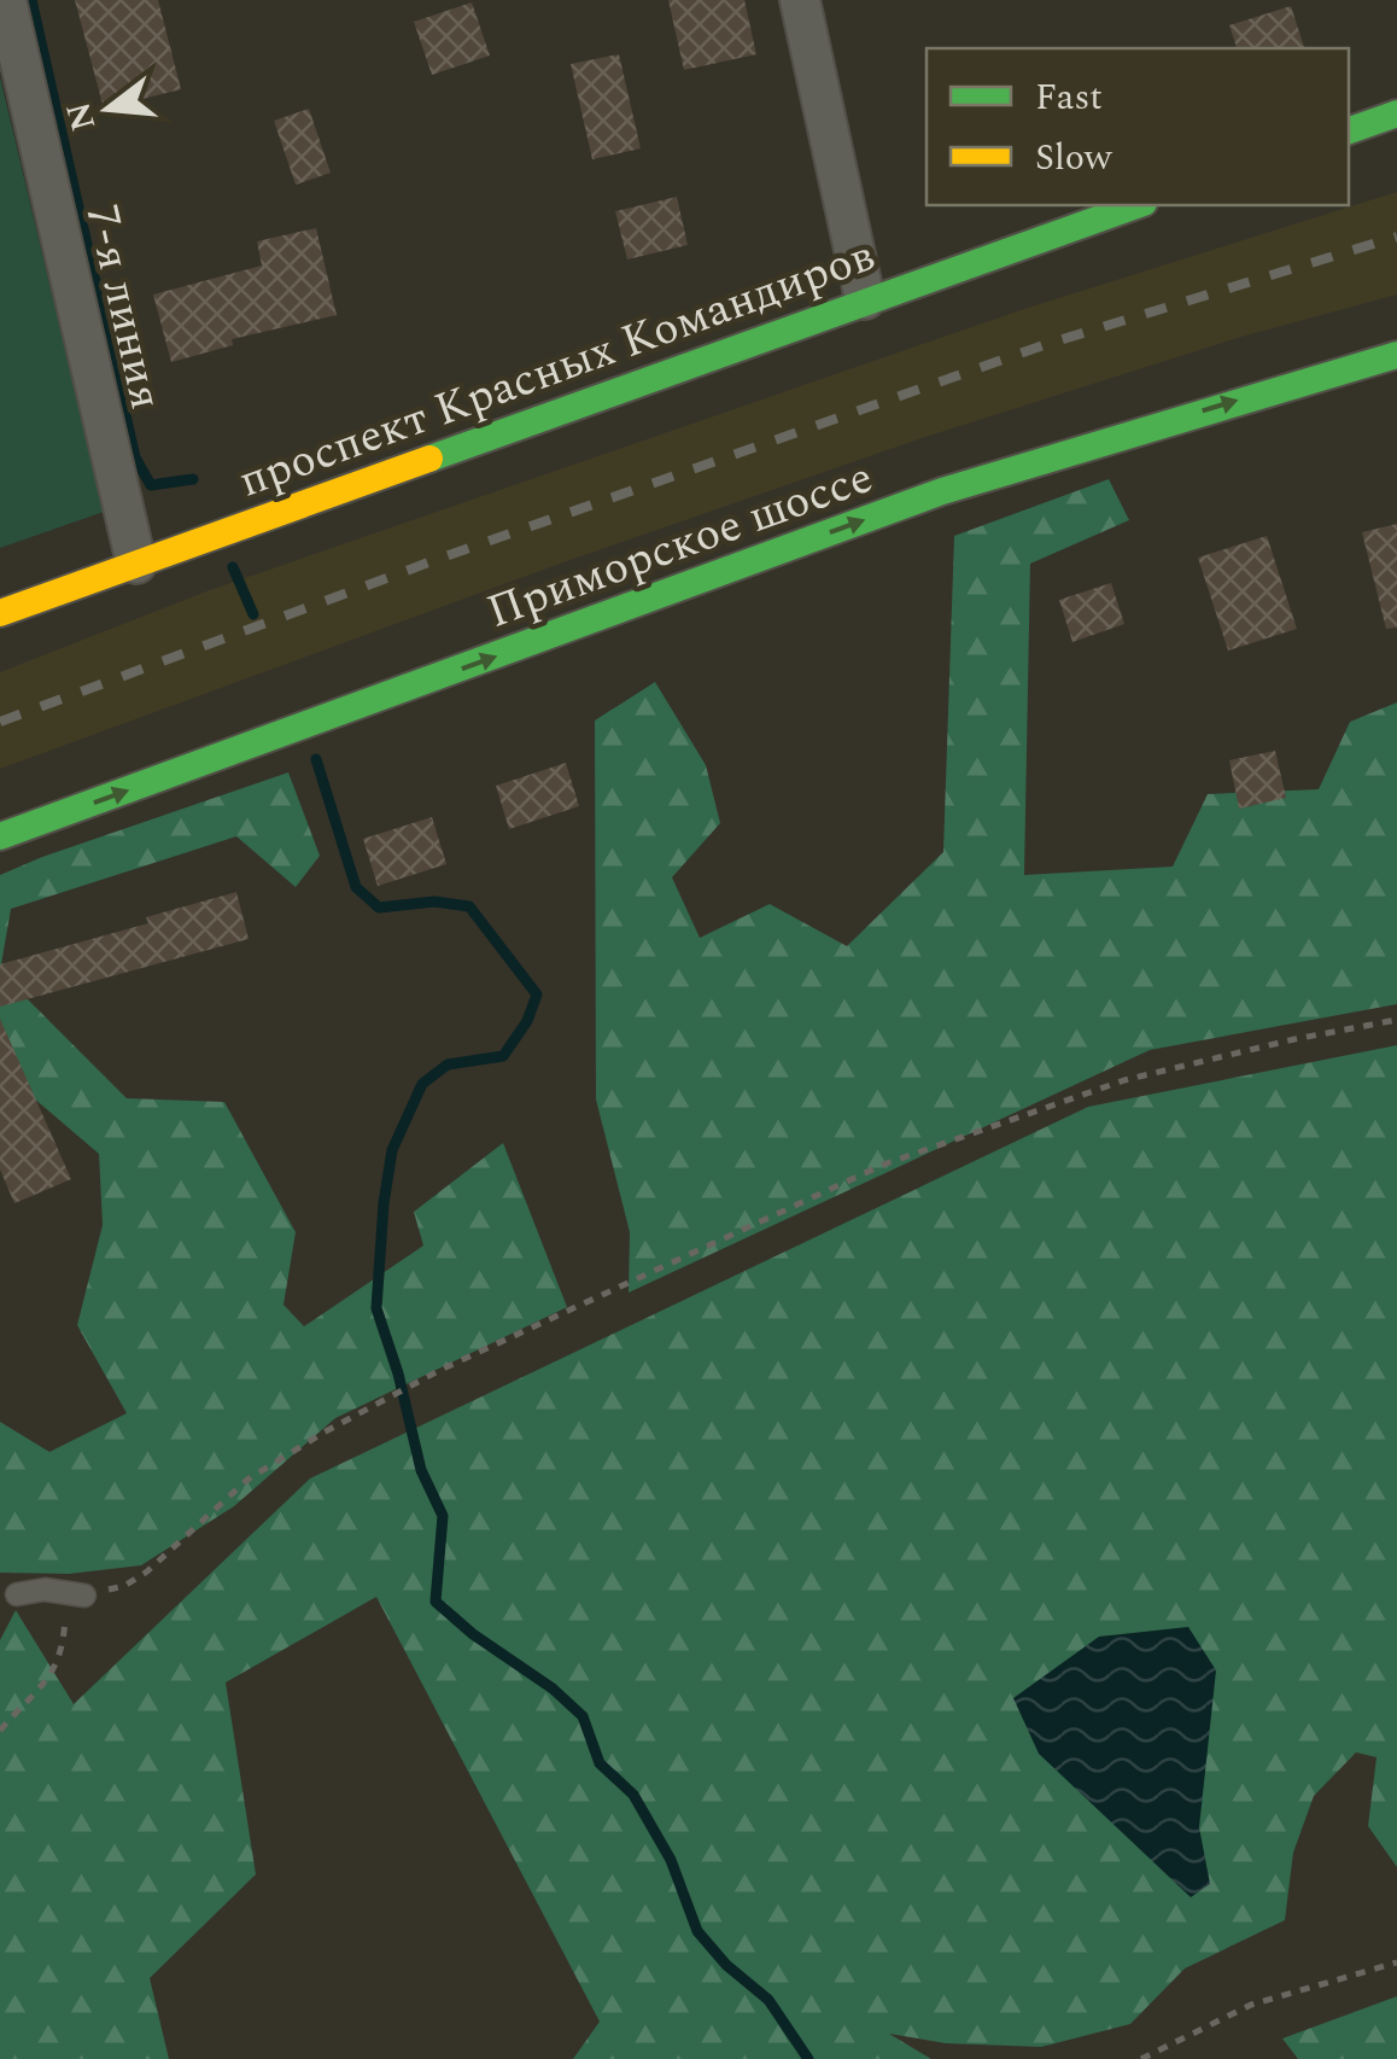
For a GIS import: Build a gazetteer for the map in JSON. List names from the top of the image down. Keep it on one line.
{"streets":{"main road":["проспект Красных Командиров","Приморское шоссе"],"street":["7-я линия"]},"crossings":[["7-я линия","проспект Красных Командиров"]],"one_way":["Приморское шоссе"],"legend":["Fast","Slow"],"north":"left"}
